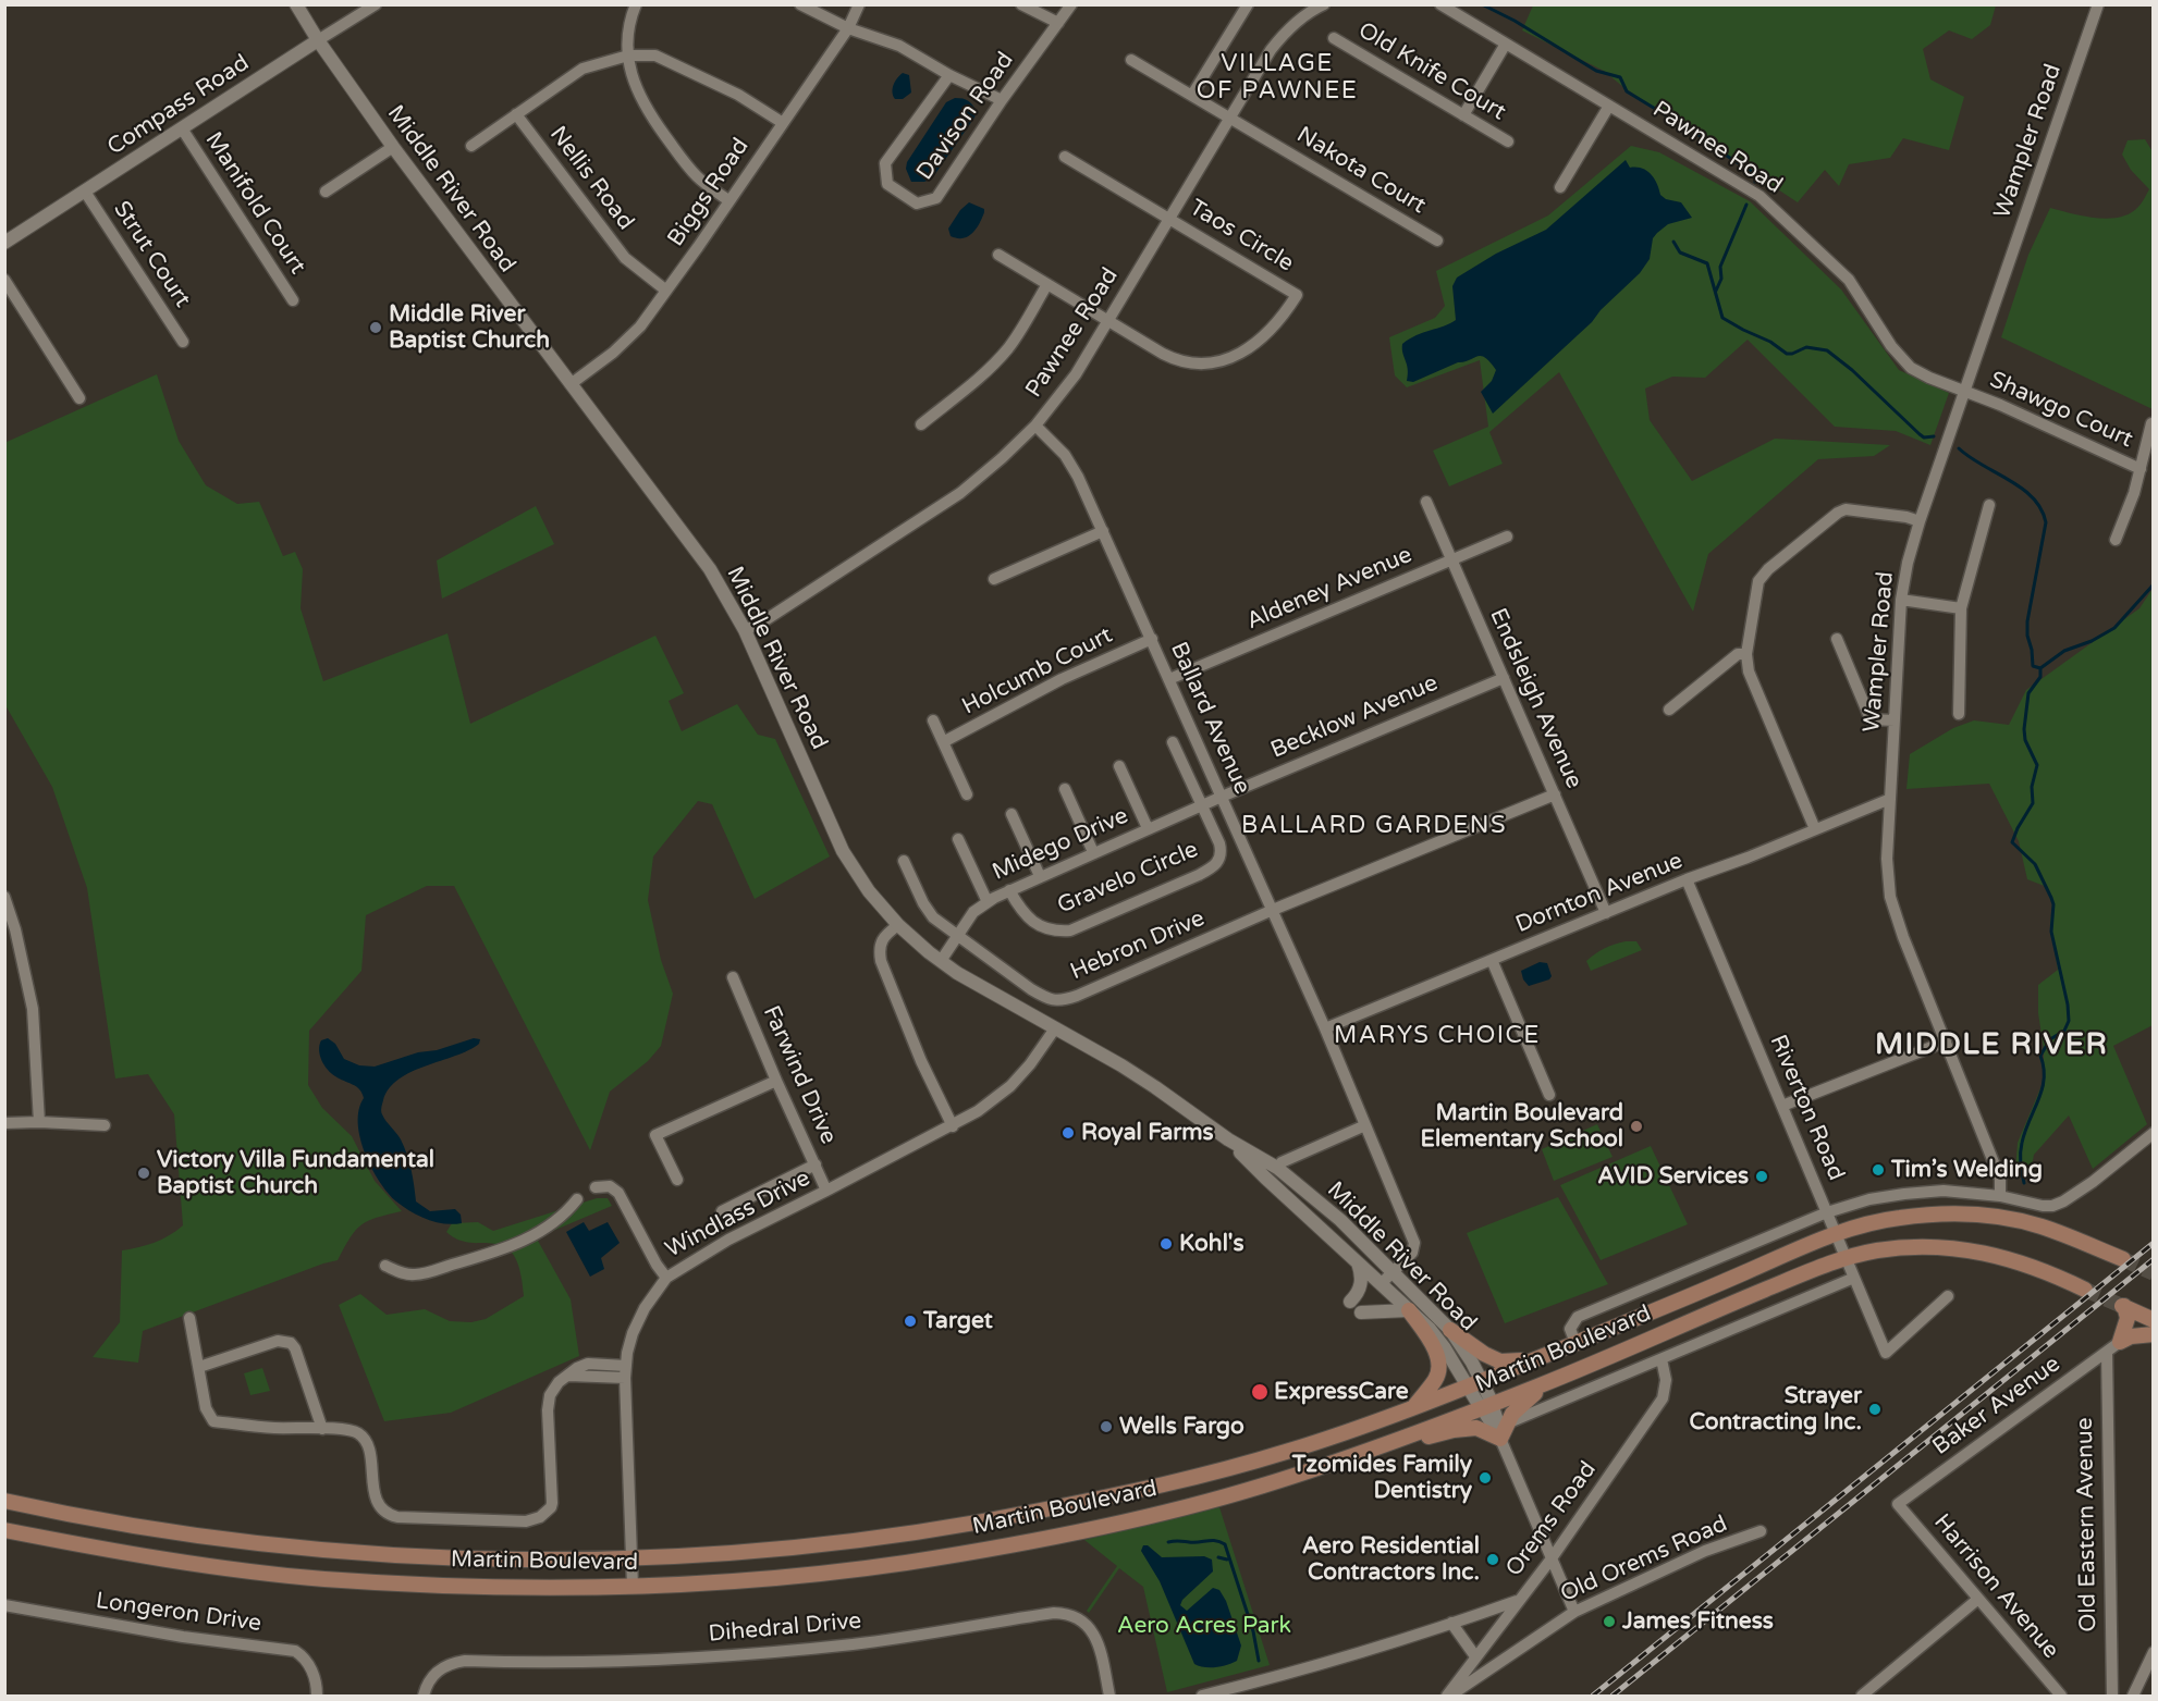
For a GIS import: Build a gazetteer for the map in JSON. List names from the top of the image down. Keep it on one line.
{"streets":{"main road":["Martin Boulevard"],"street":["Old Knife Court","Compass Road","Davison Road","Wampler Road","Pawnee Road","Nakota Court","Nellis Road","Middle River Road","Biggs Road","Manifold Court","Taos Circle","Strut Court","Shawgo Court","Aldeney Avenue","Holcumb Court","Endsleigh Avenue","Becklow Avenue","Ballard Avenue","Midego Drive","Gravelo Circle","Dornton Avenue","Hebron Drive","Farwind Drive","Riverton Road","Windlass Drive","Baker Avenue","Orems Road","Old Eastern Avenue","Old Orems Road","Harrison Avenue","Longeron Drive","Dihedral Drive"]},"crossings":[["Compass Road","Middle River Road"],["Compass Road","Manifold Court"],["Compass Road","Strut Court"],["Wampler Road","Pawnee Road"],["Wampler Road","Shawgo Court"],["Wampler Road","Dornton Avenue"],["Wampler Road","Martin Boulevard"],["Pawnee Road","Nakota Court"],["Pawnee Road","Middle River Road"],["Pawnee Road","Taos Circle"],["Pawnee Road","Shawgo Court"],["Pawnee Road","Ballard Avenue"],["Nellis Road","Biggs Road"],["Middle River Road","Biggs Road"],["Middle River Road","Ballard Avenue"],["Middle River Road","Midego Drive"],["Middle River Road","Windlass Drive"],["Middle River Road","Martin Boulevard"],["Middle River Road","Orems Road"],["Middle River Road","Old Orems Road"],["Aldeney Avenue","Endsleigh Avenue"],["Aldeney Avenue","Ballard Avenue"],["Holcumb Court","Ballard Avenue"],["Endsleigh Avenue","Becklow Avenue"],["Endsleigh Avenue","Dornton Avenue"],["Endsleigh Avenue","Hebron Drive"],["Becklow Avenue","Ballard Avenue"],["Becklow Avenue","Midego Drive"],["Ballard Avenue","Midego Drive"],["Ballard Avenue","Dornton Avenue"],["Ballard Avenue","Hebron Drive"],["Midego Drive","Gravelo Circle"],["Midego Drive","Hebron Drive"],["Dornton Avenue","Riverton Road"],["Farwind Drive","Windlass Drive"],["Riverton Road","Martin Boulevard"],["Windlass Drive","Martin Boulevard"],["Martin Boulevard","Orems Road"],["Baker Avenue","Old Eastern Avenue"],["Baker Avenue","Harrison Avenue"],["Orems Road","Old Orems Road"]],"districts":["VILLAGE OF PAWNEE","BALLARD GARDENS","MARYS CHOICE","MIDDLE RIVER"],"parks":["Aero Acres Park"],"places":["Middle River Baptist Church","Martin Boulevard Elementary School","Royal Farms","Tim’s Welding","Victory Villa Fundamental Baptist Church","AVID Services","Kohl's","Target","ExpressCare","Strayer Contracting Inc.","Wells Fargo","Tzomides Family Dentistry","Aero Residential Contractors Inc.","James Fitness"]}
